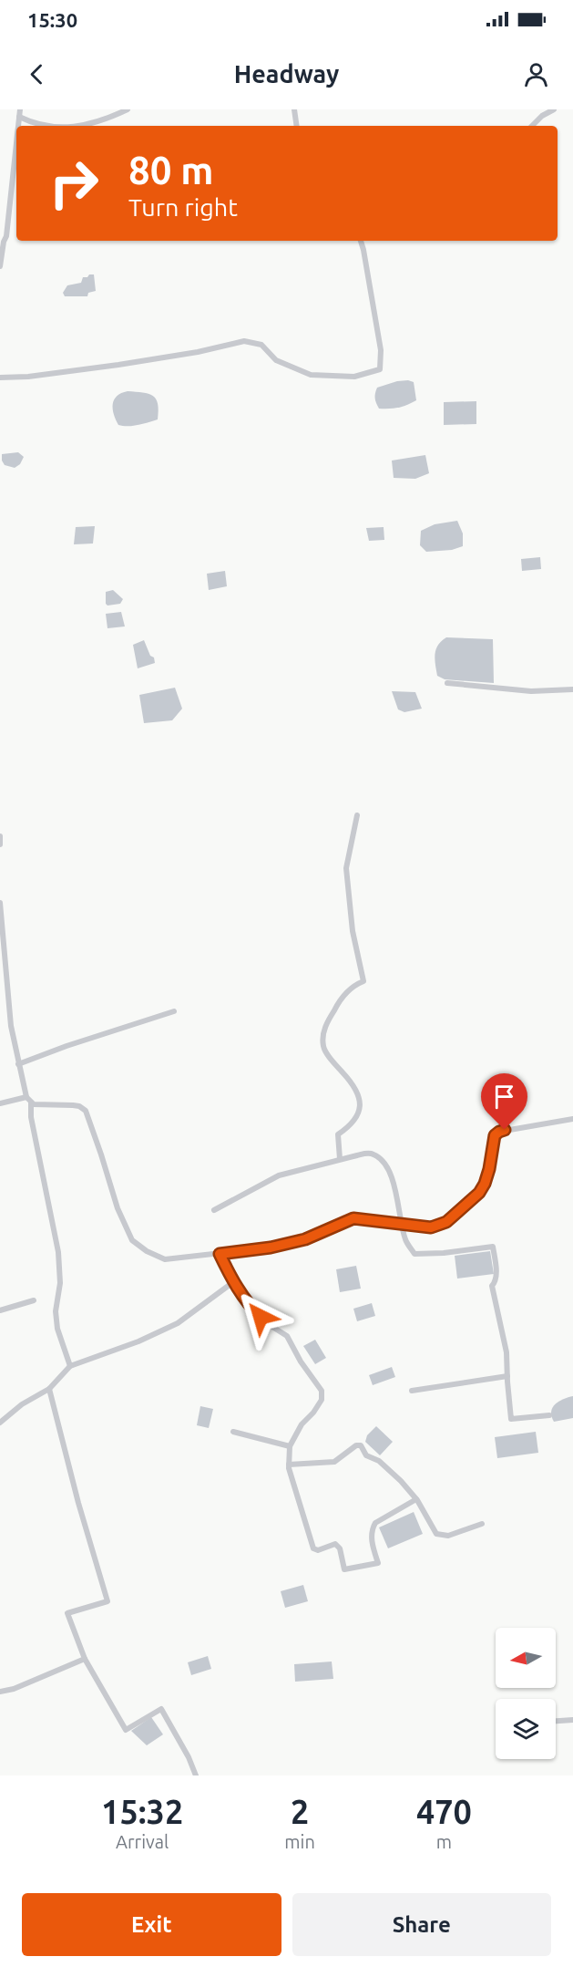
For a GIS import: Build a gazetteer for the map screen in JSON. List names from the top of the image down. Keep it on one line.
{"north":"left","page":{"status":"15:30","header":"Headway","turn":["80 m","Turn right"],"eta":["15:32","Arrival","2","min","470","m"],"buttons":["Exit","Share"]}}
